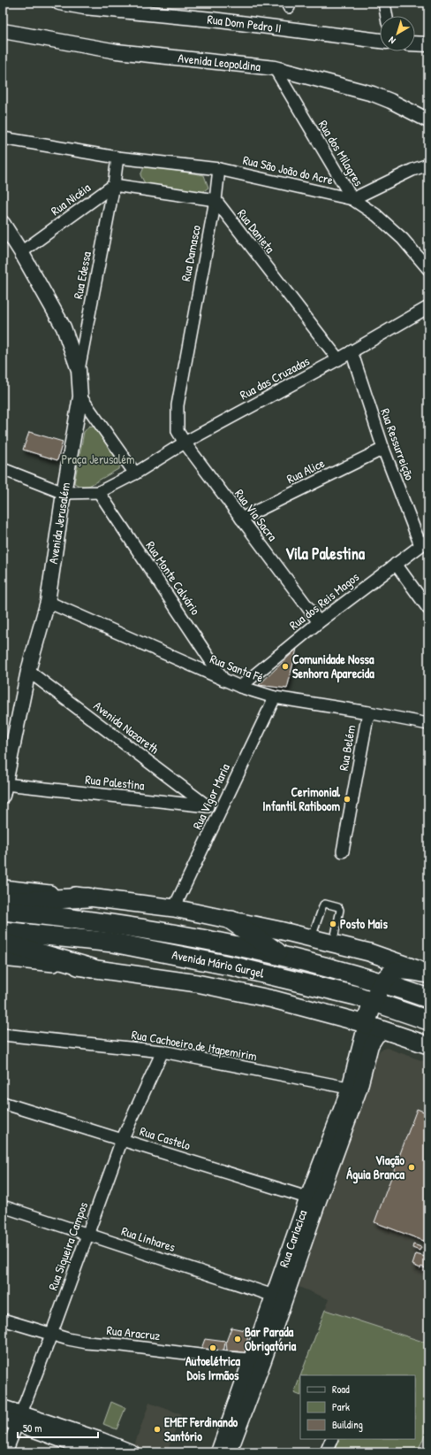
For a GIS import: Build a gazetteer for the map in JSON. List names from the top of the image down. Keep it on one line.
{"streets":{"main road":["Avenida Mário Gurgel"],"street":["Rua Dom Pedro II","Avenida Leopoldina","Rua dos Milagres","Rua São João do Acre","Rua Nicéia","Rua Danieta","Rua Damasco","Rua Edessa","Rua das Cruzadas","Rua Ressurreição","Rua Alice","Rua Via Sacra","Avenida Jerusalém","Rua Monte Calvário","Rua dos Reis Magos","Rua Santa Fé","Avenida Nazareth","Rua Belém","Rua Palestina","Rua Vigor Maria","Rua Cachoeiro de Itapemirim","Rua Castelo","Rua Cariacica","Rua Linhares","Rua Siqueira Campos","Rua Aracruz"]},"crossings":[["Avenida Leopoldina","Rua dos Milagres"],["Rua dos Milagres","Rua São João do Acre"],["Rua São João do Acre","Rua Damasco"],["Rua Nicéia","Rua Edessa"],["Rua Nicéia","Avenida Jerusalém"],["Rua Danieta","Rua Damasco"],["Rua Danieta","Rua das Cruzadas"],["Rua Damasco","Rua das Cruzadas"],["Rua Damasco","Rua Via Sacra"],["Rua Edessa","Avenida Jerusalém"],["Rua das Cruzadas","Rua Ressurreição"],["Rua das Cruzadas","Rua Via Sacra"],["Rua das Cruzadas","Avenida Jerusalém"],["Rua das Cruzadas","Rua Monte Calvário"],["Rua Ressurreição","Rua Alice"],["Rua Ressurreição","Rua dos Reis Magos"],["Rua Alice","Rua Via Sacra"],["Rua Via Sacra","Rua dos Reis Magos"],["Avenida Jerusalém","Rua Santa Fé"],["Avenida Jerusalém","Avenida Nazareth"],["Avenida Jerusalém","Rua Palestina"],["Rua Monte Calvário","Rua Santa Fé"],["Rua dos Reis Magos","Rua Santa Fé"],["Rua Santa Fé","Rua Belém"],["Rua Santa Fé","Rua Vigor Maria"],["Avenida Nazareth","Rua Palestina"],["Rua Palestina","Rua Vigor Maria"],["Avenida Mário Gurgel","Rua Cariacica"],["Rua Cachoeiro de Itapemirim","Rua Cariacica"],["Rua Cachoeiro de Itapemirim","Rua Siqueira Campos"],["Rua Castelo","Rua Cariacica"],["Rua Castelo","Rua Siqueira Campos"],["Rua Cariacica","Rua Linhares"],["Rua Cariacica","Rua Aracruz"],["Rua Linhares","Rua Siqueira Campos"],["Rua Siqueira Campos","Rua Aracruz"]],"districts":["Vila Palestina"],"parks":["Praça Jerusalém"],"places":["Comunidade Nossa Senhora Aparecida","Cerimonial Infantil Ratiboom","Posto Mais","Viação Águia Branca","Bar Parada Obrigatória","Autoelétrica Dois Irmãos","EMEF Ferdinando Santório"],"legend":["Road","Park","Building"],"scale_bar":"50 m","north":"bottom left"}
